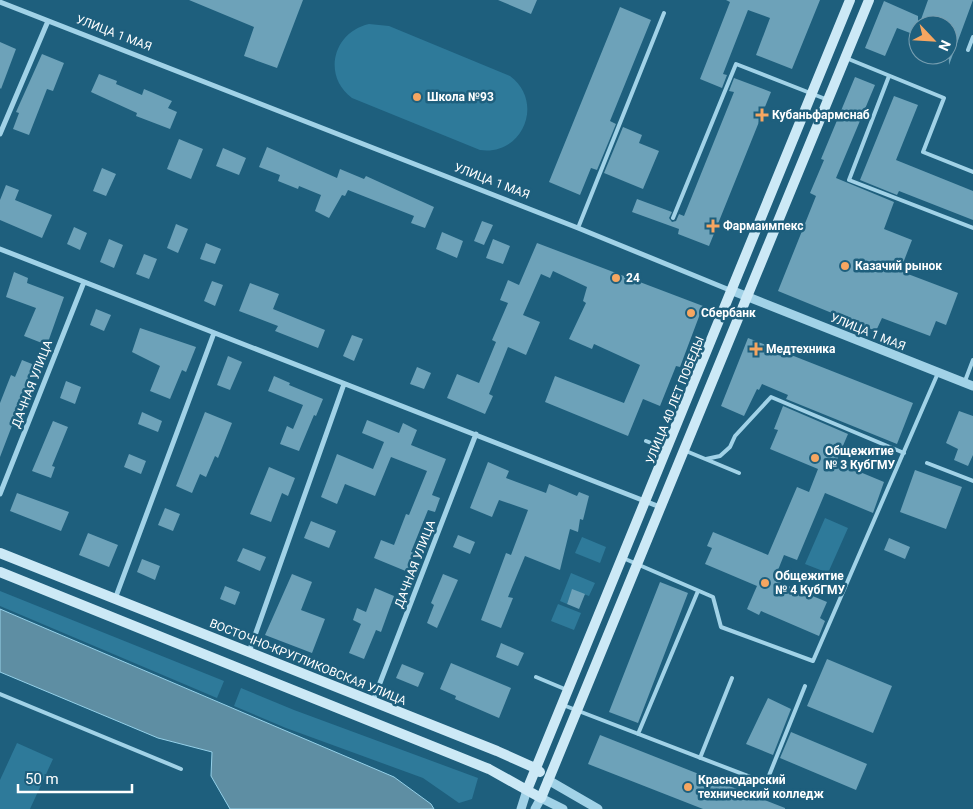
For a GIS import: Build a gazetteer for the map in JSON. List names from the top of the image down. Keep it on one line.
{"streets":{"main road":["УЛИЦА 40 ЛЕТ ПОБЕДЫ","ВОСТОЧНО-КРУГЛИКОВСКАЯ УЛИЦА"],"street":["УЛИЦА 1 МАЯ","ДАЧНАЯ УЛИЦА"]},"crossings":[["УЛИЦА 1 МАЯ","УЛИЦА 40 ЛЕТ ПОБЕДЫ"],["ДАЧНАЯ УЛИЦА","ВОСТОЧНО-КРУГЛИКОВСКАЯ УЛИЦА"],["УЛИЦА 40 ЛЕТ ПОБЕДЫ","ВОСТОЧНО-КРУГЛИКОВСКАЯ УЛИЦА"]],"places":{"other":["Школа №93","Казачий рынок","24","Сбербанк","Общежитие № 3 КубГМУ","Общежитие № 4 КубГМУ","Краснодарский технический колледж"],"health":["Кубаньфармснаб","Фармаимпекс","Медтехника"]},"scale_bar":"50 m","north":"bottom right"}
